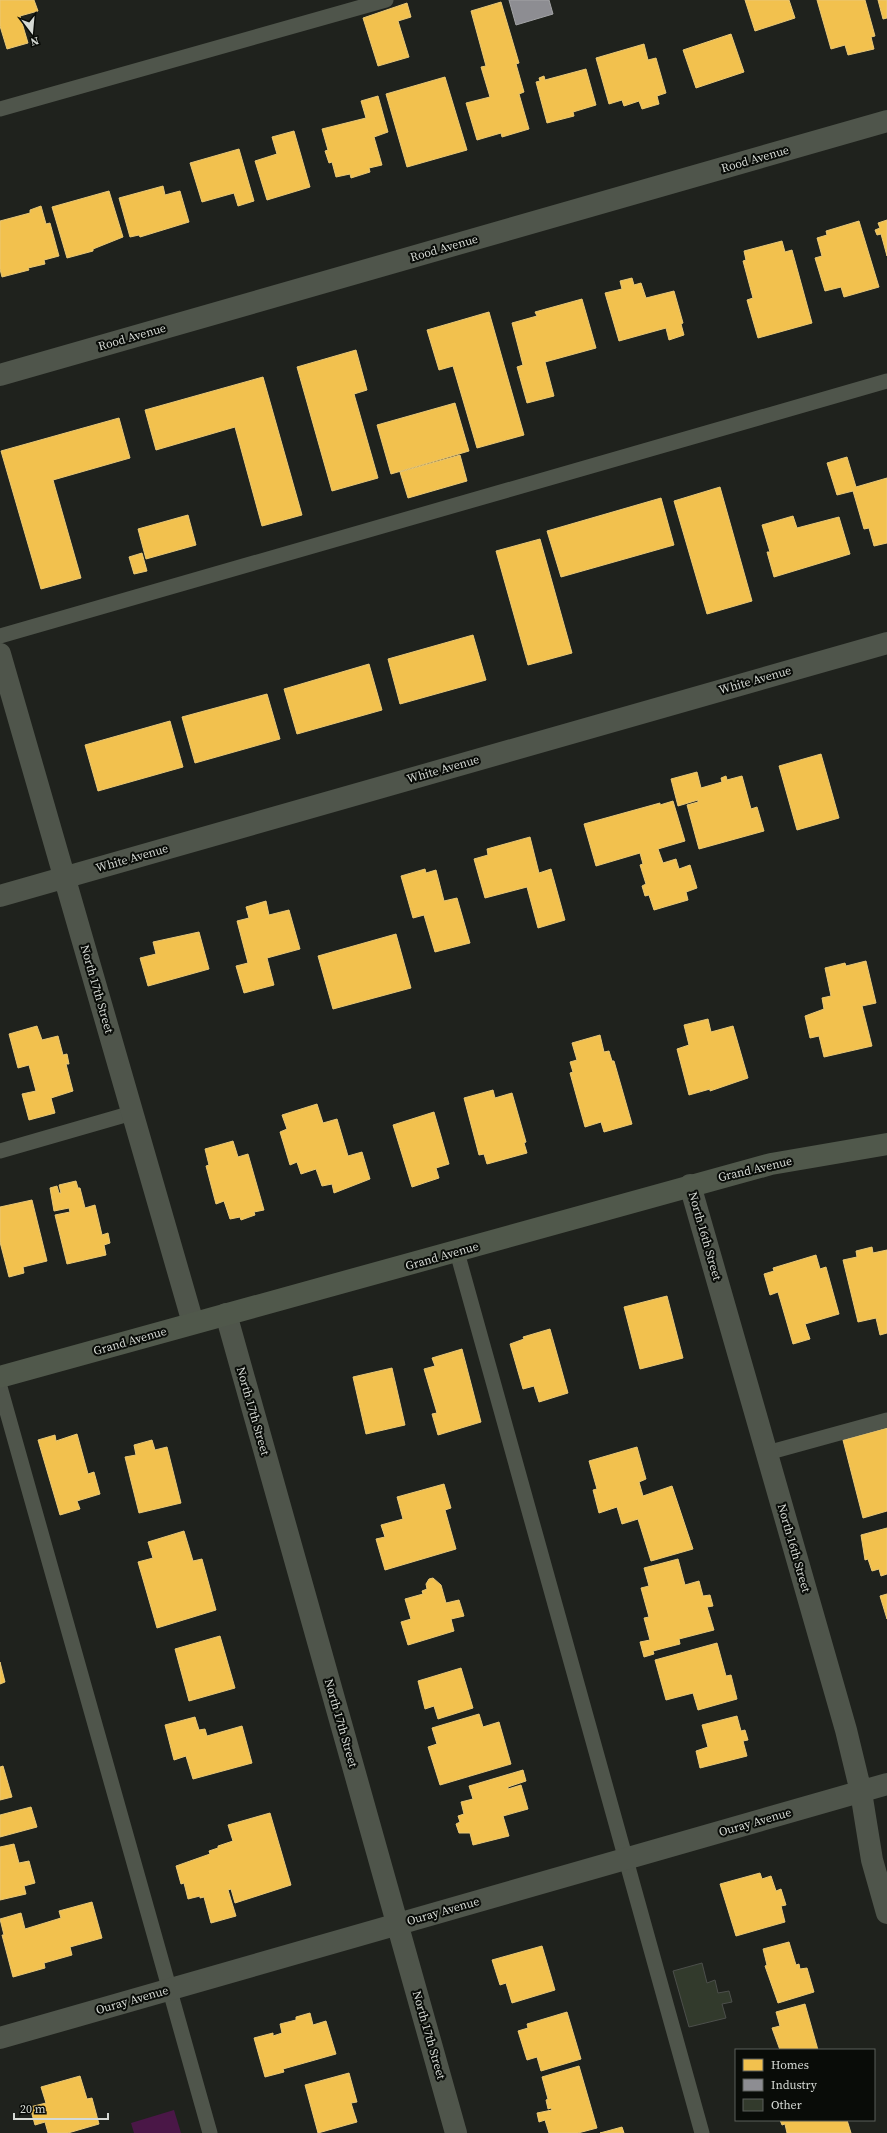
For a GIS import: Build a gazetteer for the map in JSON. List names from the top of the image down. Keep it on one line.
{"streets":{"street":["Rood Avenue","White Avenue","North 17th Street","Grand Avenue","North 16th Street","Ouray Avenue"]},"crossings":[["White Avenue","North 17th Street"],["North 17th Street","Grand Avenue"],["North 17th Street","Ouray Avenue"],["Grand Avenue","North 16th Street"],["North 16th Street","Ouray Avenue"]],"legend":["Homes","Industry","Other"],"scale_bar":"20 m","north":"bottom"}
